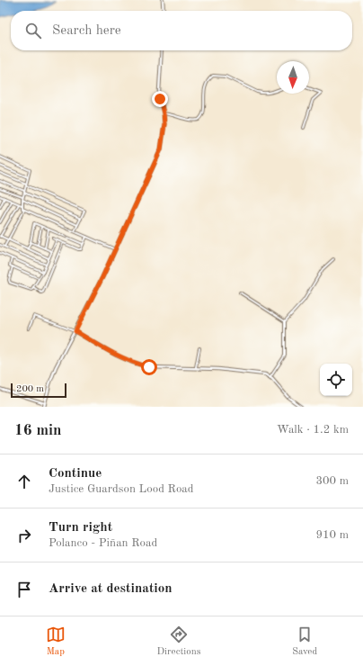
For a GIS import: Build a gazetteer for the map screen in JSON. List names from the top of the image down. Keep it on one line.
{"scale_bar":"200 m","north":"bottom","page":{"search":"Search here","scale":"200 m","heading":["16 min","Walk · 1.2 km"],"list":[["Continue","Justice Guardson Lood Road","300 m"],["Turn right","Polanco - Piñan Road","910 m"],"Arrive at destination"],"nav":["Map","Directions","Saved"]}}
